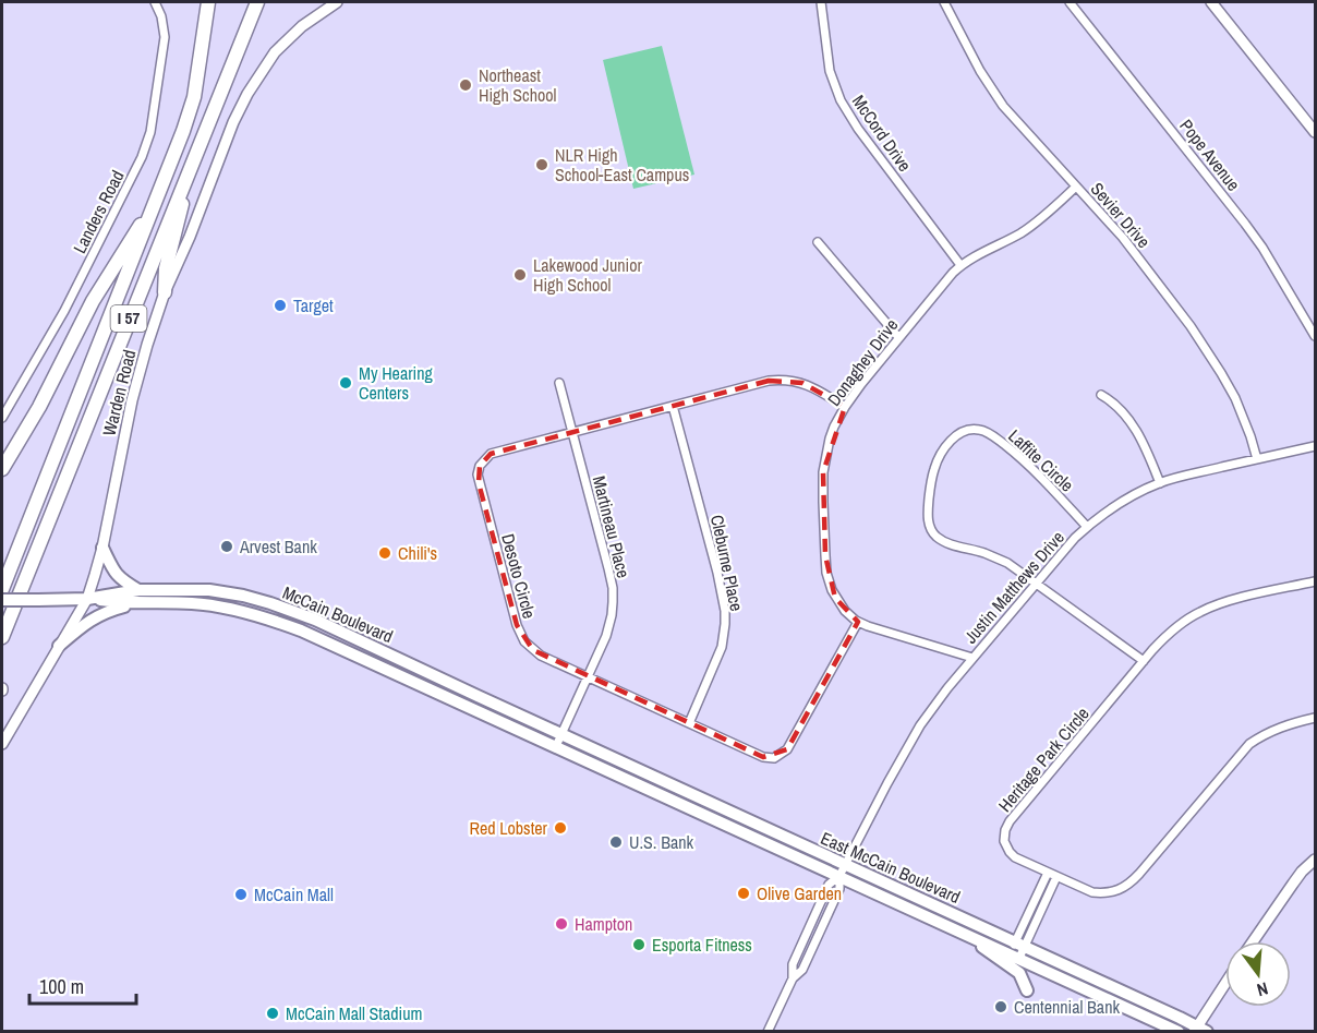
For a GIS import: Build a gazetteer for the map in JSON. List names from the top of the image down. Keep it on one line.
{"streets":{"highway":["I 57"],"main road":["McCain Boulevard","East McCain Boulevard"],"street":["McCord Drive","Pope Avenue","Landers Road","Sevier Drive","Donaghey Drive","Warden Road","Laffite Circle","Martineau Place","Cleburne Place","Desoto Circle","Justin Matthews Drive","Heritage Park Circle"]},"crossings":[["McCord Drive","Donaghey Drive"],["Sevier Drive","Donaghey Drive"],["Sevier Drive","Justin Matthews Drive"],["Donaghey Drive","Desoto Circle"],["Donaghey Drive","Justin Matthews Drive"],["Warden Road","McCain Boulevard"],["Laffite Circle","Justin Matthews Drive"],["Laffite Circle","Heritage Park Circle"],["Martineau Place","Desoto Circle"],["Martineau Place","McCain Boulevard"],["Martineau Place","East McCain Boulevard"],["Cleburne Place","Desoto Circle"],["Justin Matthews Drive","East McCain Boulevard"],["McCain Boulevard","East McCain Boulevard"]],"places":["Northeast High School","NLR High School-East Campus","Lakewood Junior High School","Target","My Hearing Centers","Arvest Bank","Chili's","Red Lobster","U.S. Bank","Olive Garden","McCain Mall","Hampton","Esporta Fitness","Centennial Bank","McCain Mall Stadium"],"scale_bar":"100 m","north":"bottom"}
